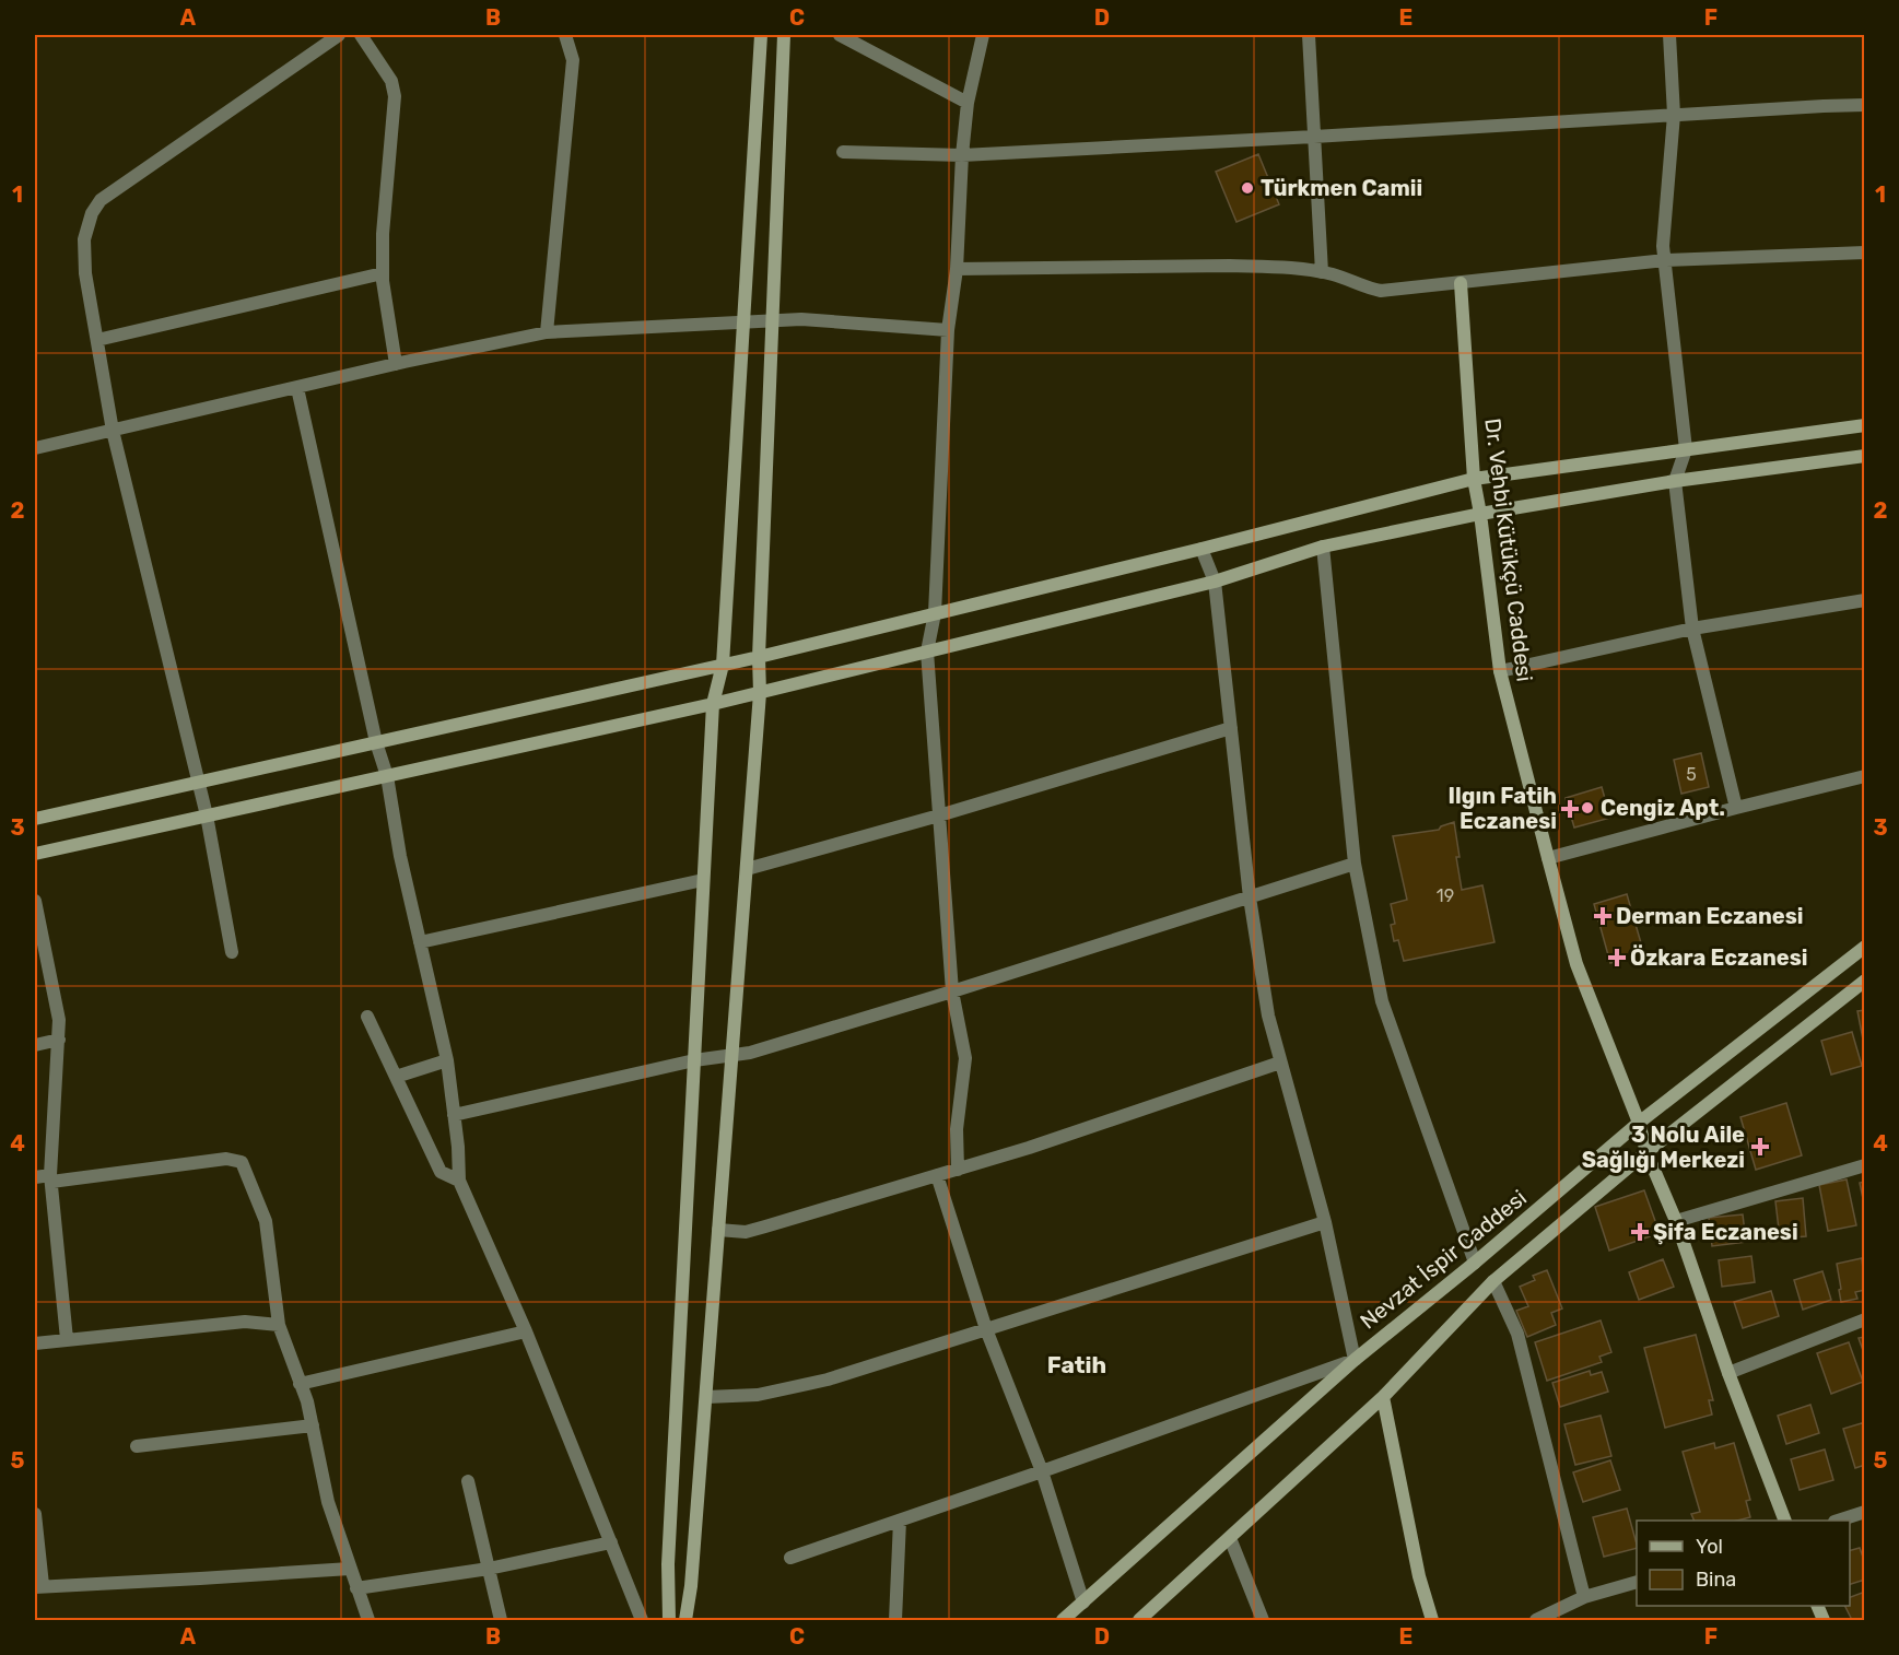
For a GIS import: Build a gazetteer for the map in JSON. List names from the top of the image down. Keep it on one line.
{"streets":{"main road":["Dr. Vehbi Kütükçü Caddesi","Nevzat İspir Caddesi"]},"crossings":[["Dr. Vehbi Kütükçü Caddesi","Nevzat İspir Caddesi"]],"districts":["Fatih"],"places":{"other":["Türkmen Camii","Cengiz Apt."],"health":["Ilgın Fatih Eczanesi","Derman Eczanesi","Özkara Eczanesi","3 Nolu Aile Sağlığı Merkezi","Şifa Eczanesi"]},"house_numbers":["5","19"],"legend":["Yol","Bina"],"grid":{"columns":["A","B","C","D","E","F"],"rows":["1","2","3","4","5"]}}
